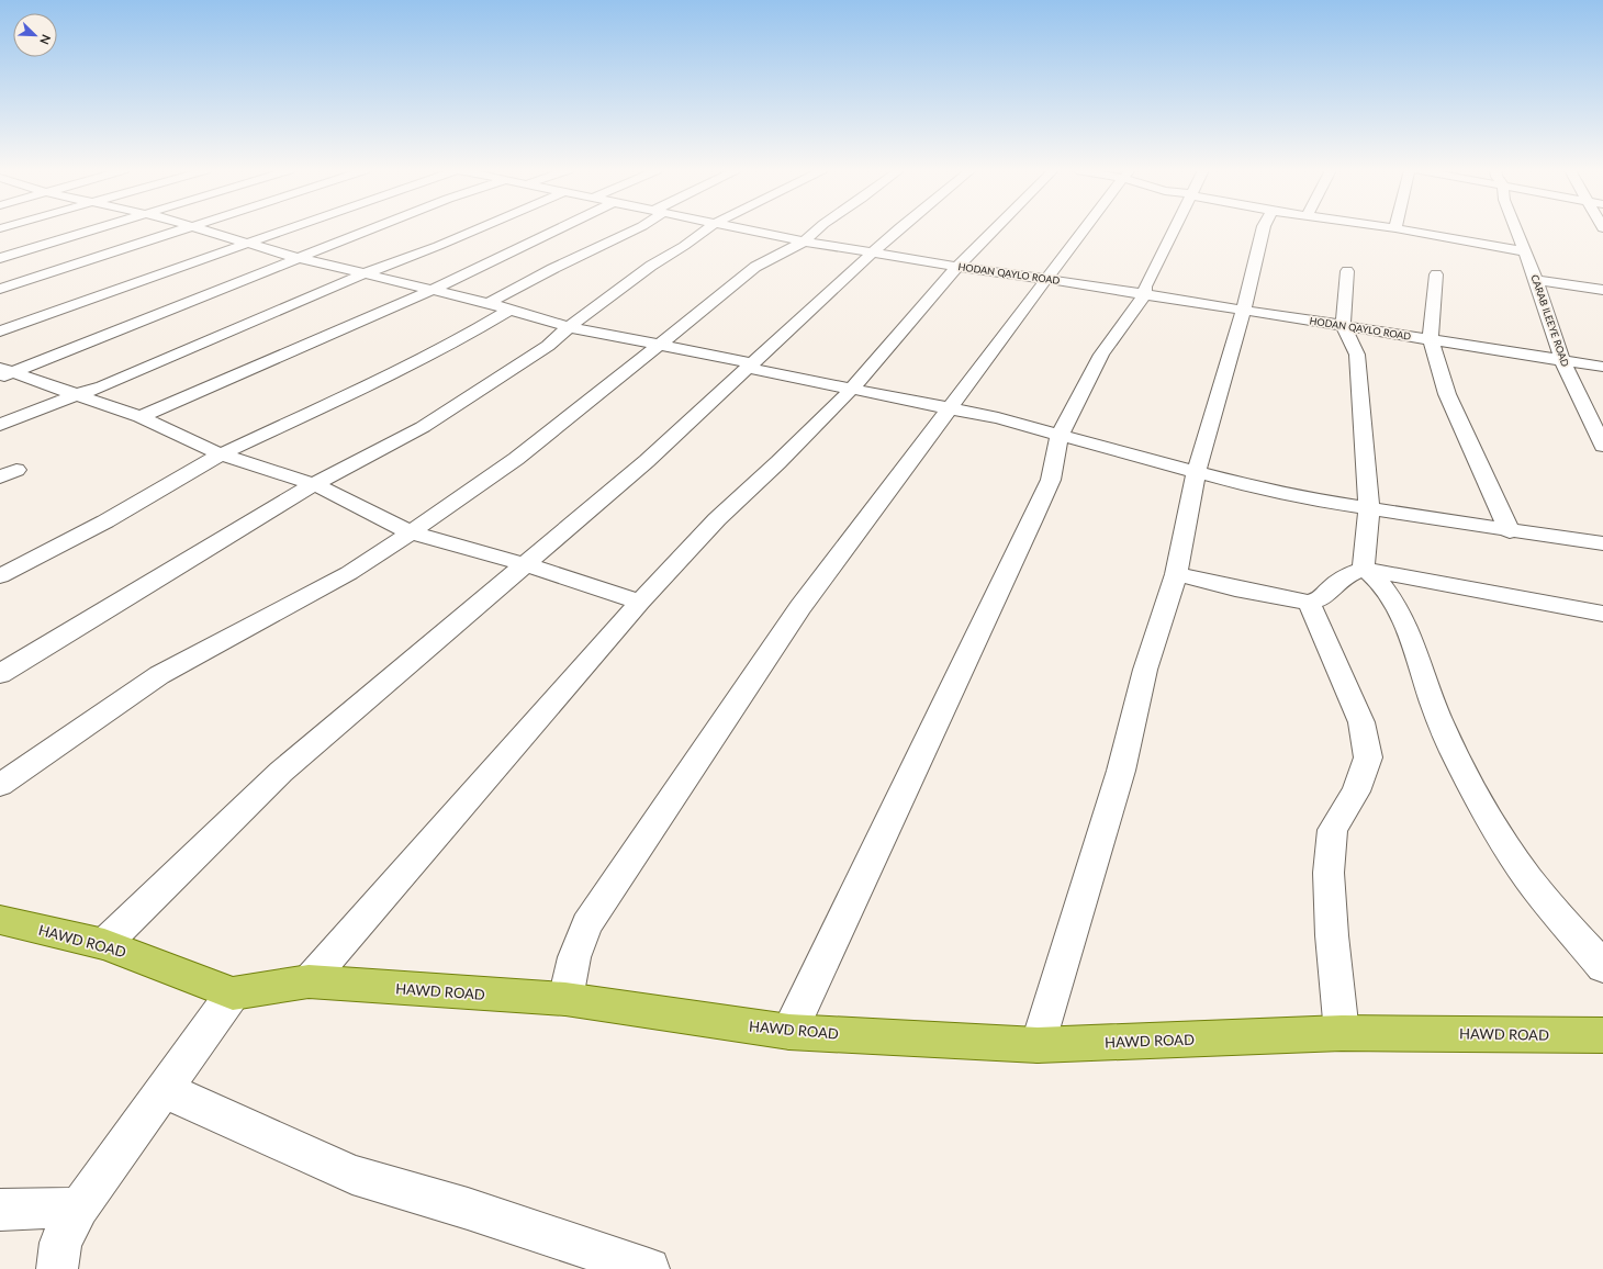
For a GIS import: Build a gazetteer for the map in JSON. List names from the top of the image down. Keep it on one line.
{"streets":{"main road":["HAWD ROAD"],"street":["HODAN QAYLO ROAD","CARAB ILEEYE ROAD"]},"crossings":[["HODAN QAYLO ROAD","CARAB ILEEYE ROAD"]],"north":"bottom right"}
